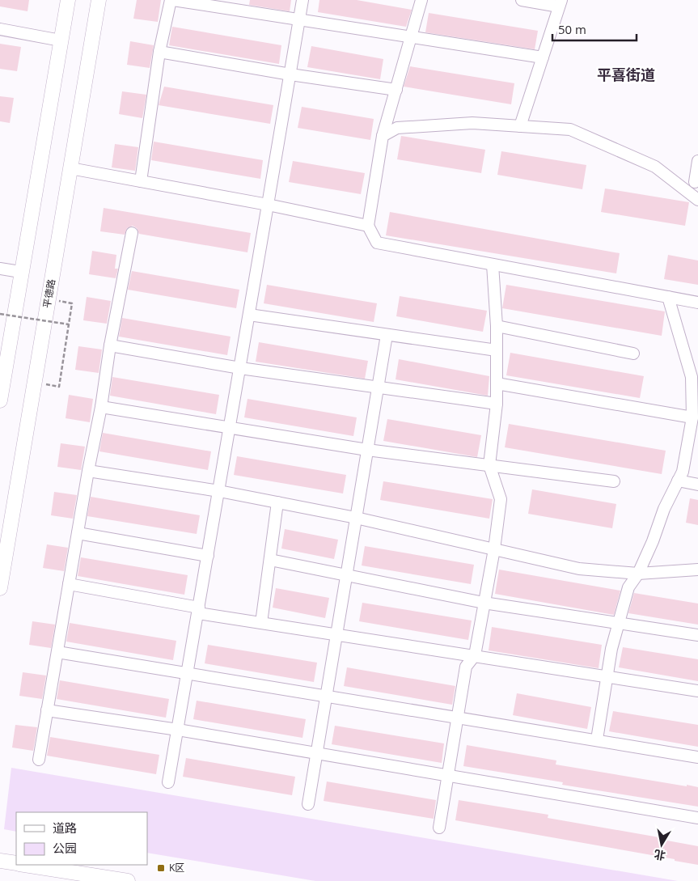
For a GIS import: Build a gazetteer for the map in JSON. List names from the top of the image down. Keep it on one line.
{"streets":{"main road":["平德路"]},"districts":["平喜街道"],"places":{"transit":["K区"]},"legend":["道路","公园"],"scale_bar":"50 m","north":"bottom"}
